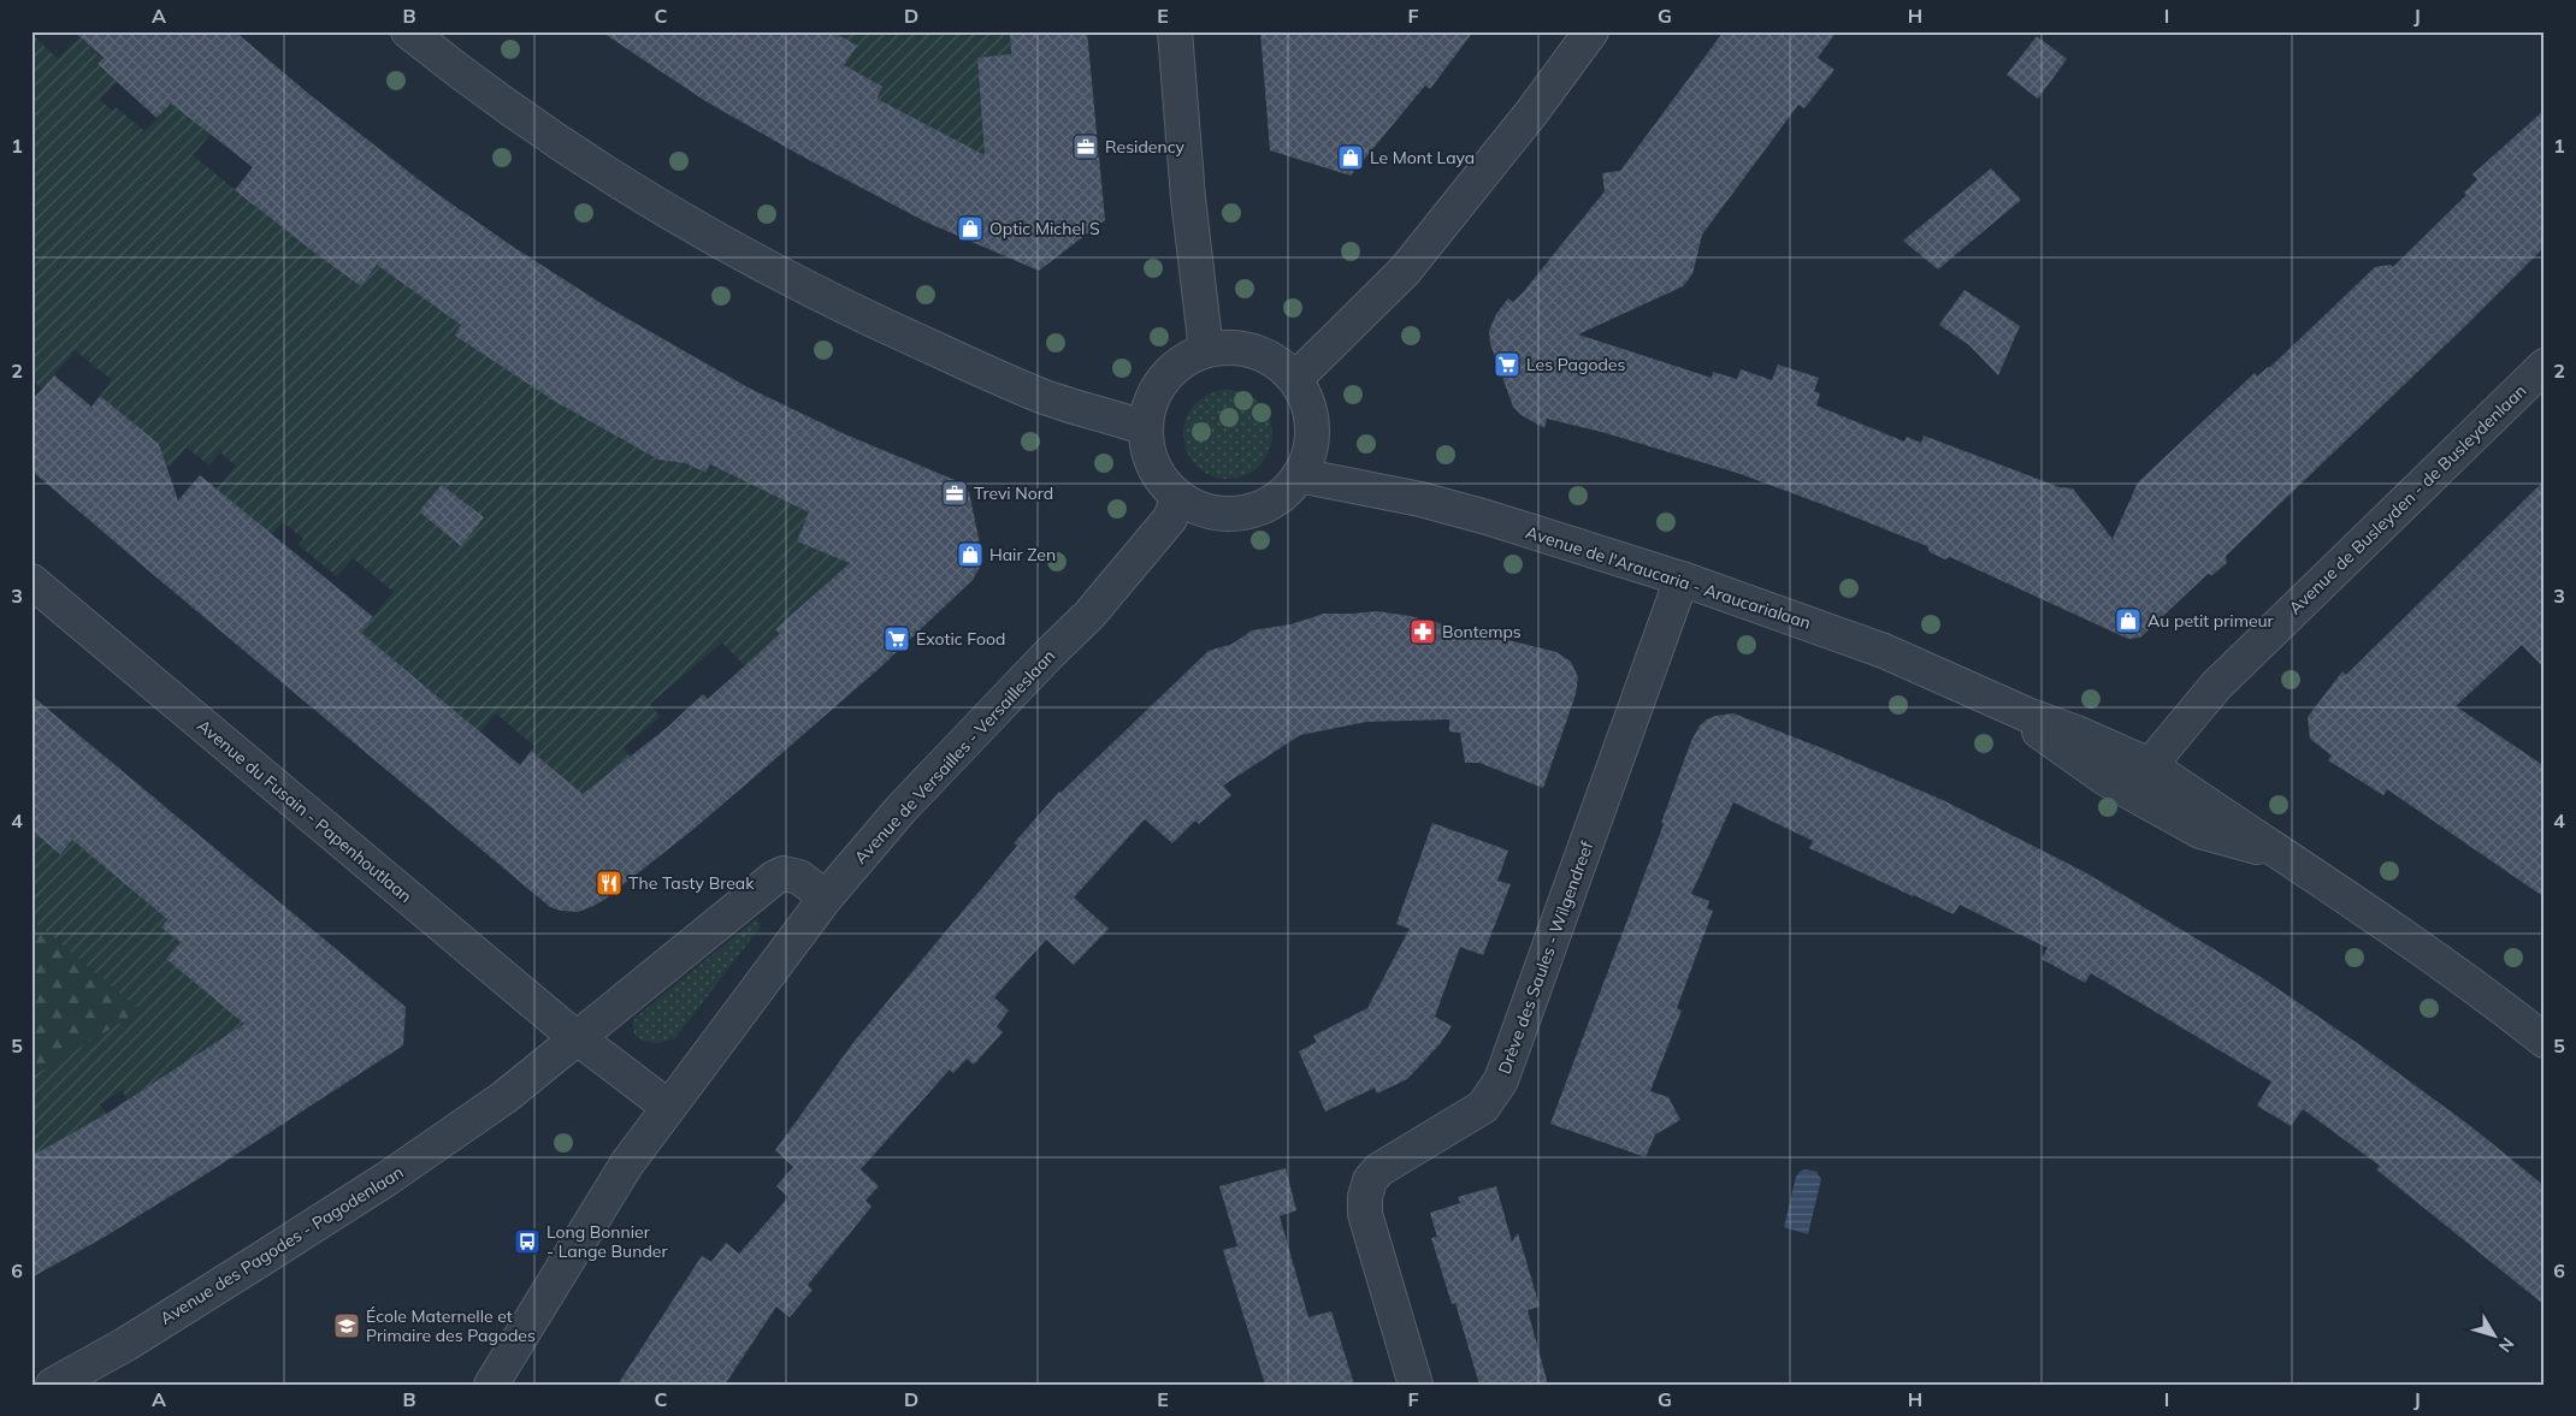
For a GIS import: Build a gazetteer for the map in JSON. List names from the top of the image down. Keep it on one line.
{"streets":{"street":["Avenue de Busleyden - de Busleydenlaan","Avenue de l'Araucaria - Araucarialaan","Avenue de Versailles - Versailleslaan","Avenue du Fusain - Papenhoutlaan","Drève des Saules - Wilgendreef","Avenue des Pagodes - Pagodenlaan"]},"crossings":[["Avenue de Busleyden - de Busleydenlaan","Avenue de l'Araucaria - Araucarialaan"],["Avenue de l'Araucaria - Araucarialaan","Avenue de Versailles - Versailleslaan"],["Avenue de l'Araucaria - Araucarialaan","Drève des Saules - Wilgendreef"],["Avenue de Versailles - Versailleslaan","Avenue du Fusain - Papenhoutlaan"],["Avenue du Fusain - Papenhoutlaan","Avenue des Pagodes - Pagodenlaan"]],"places":{"office":["Residency","Trevi Nord"],"shop":["Le Mont Laya","Optic Michel S","Hair Zen","Au petit primeur"],"supermarket":["Les Pagodes","Exotic Food"],"pharmacy":["Bontemps"],"restaurant":["The Tasty Break"],"bus stop":["Long Bonnier - Lange Bunder"],"school or university":["École Maternelle et Primaire des Pagodes"]},"north":"bottom right","grid":{"columns":["A","B","C","D","E","F","G","H","I","J"],"rows":["1","2","3","4","5","6"]}}
